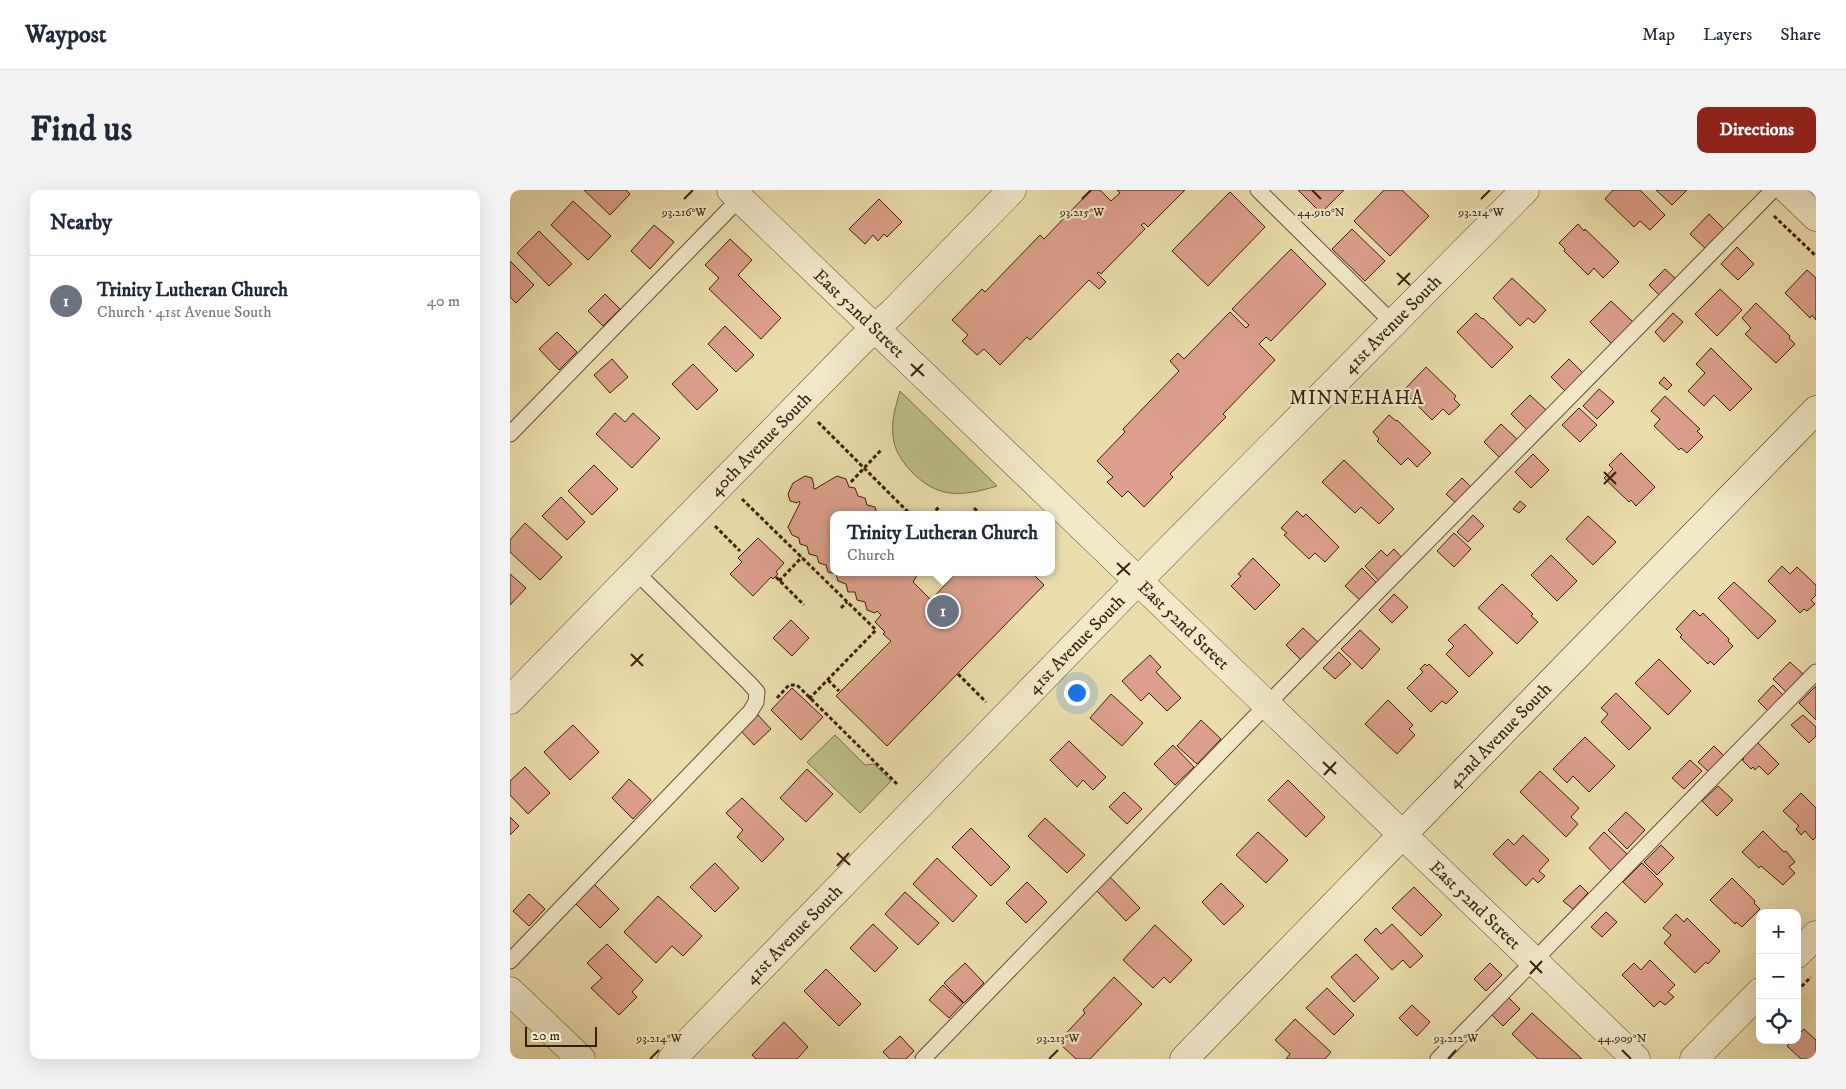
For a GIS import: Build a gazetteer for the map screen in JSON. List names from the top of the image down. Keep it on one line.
{"streets":{"street":["East 52nd Street","41st Avenue South","40th Avenue South","42nd Avenue South"]},"crossings":[["East 52nd Street","41st Avenue South"],["East 52nd Street","40th Avenue South"],["East 52nd Street","42nd Avenue South"]],"districts":["MINNEHAHA"],"scale_bar":"20 m","page":{"header":"Waypost","nav":["Map","Layers","Share"],"buttons":"Directions","title":"Find us","heading":"Nearby","list":[{"mark":"1","name":"Trinity Lutheran Church","note":"Church · 41st Avenue South","value":"40 m"}],"popup":["Trinity Lutheran Church","Church"],"pins":"1","map_buttons":["+","−"],"scale":"20 m"},"coordinates":["44.910°N","93.216°W","93.215°W","93.214°W","93.213°W","93.212°W","44.909°N"]}
